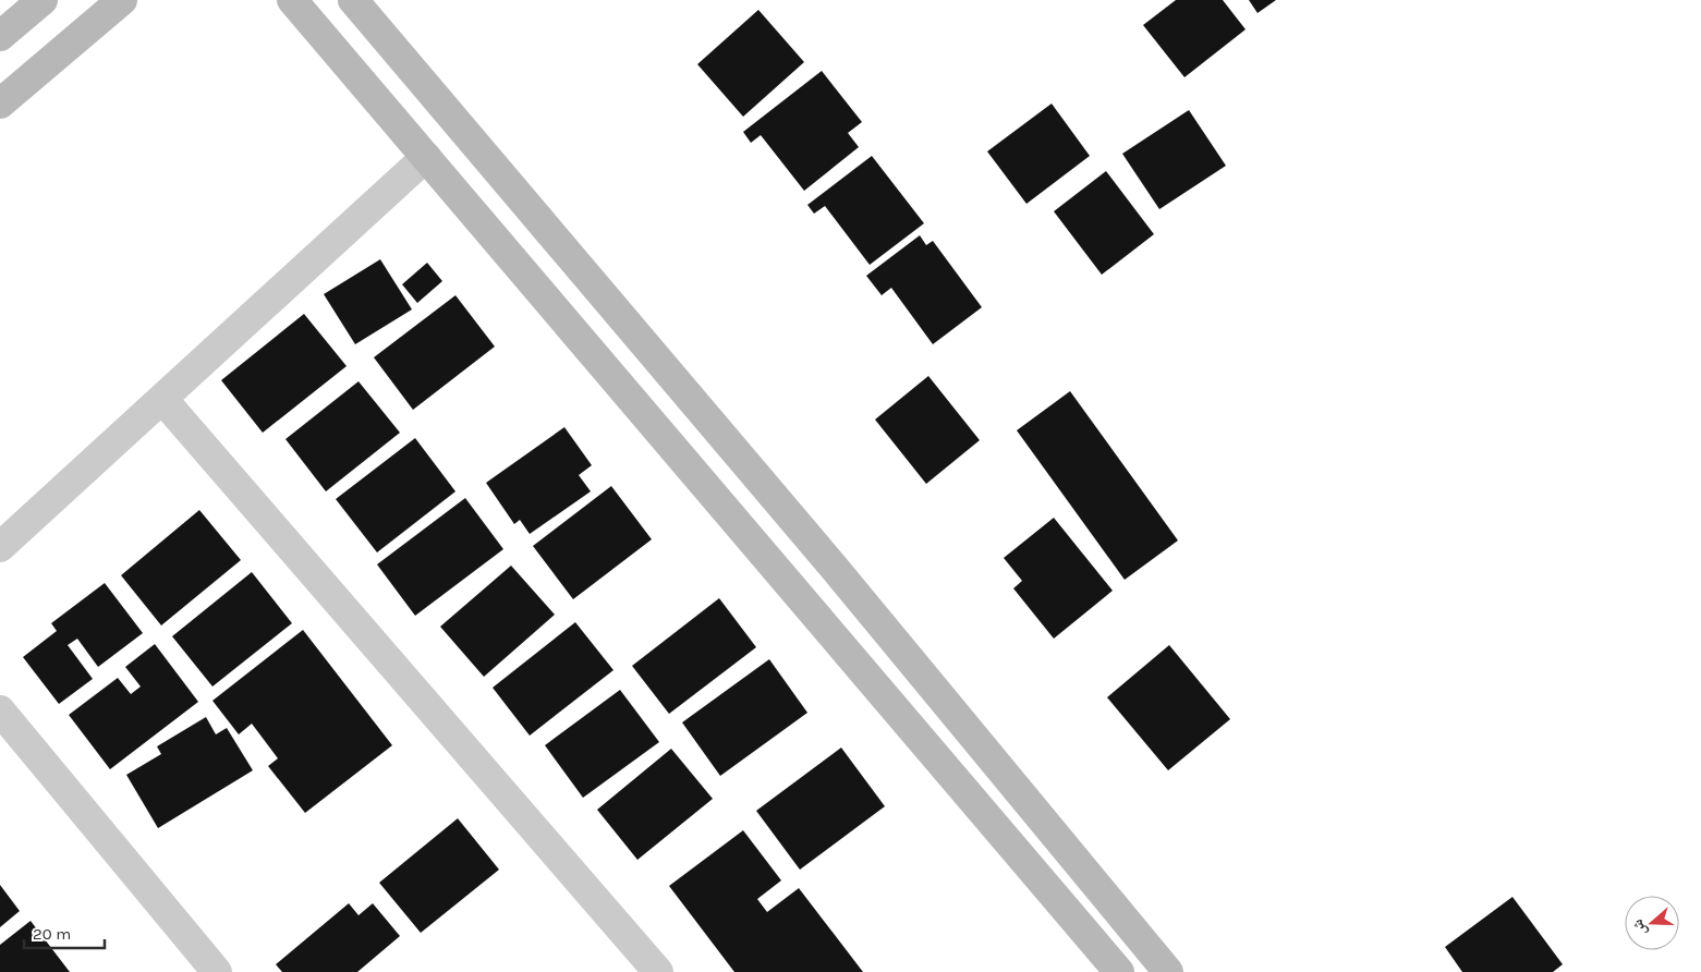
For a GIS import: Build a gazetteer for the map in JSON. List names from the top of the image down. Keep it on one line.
{"scale_bar":"20 m","north":"left"}
